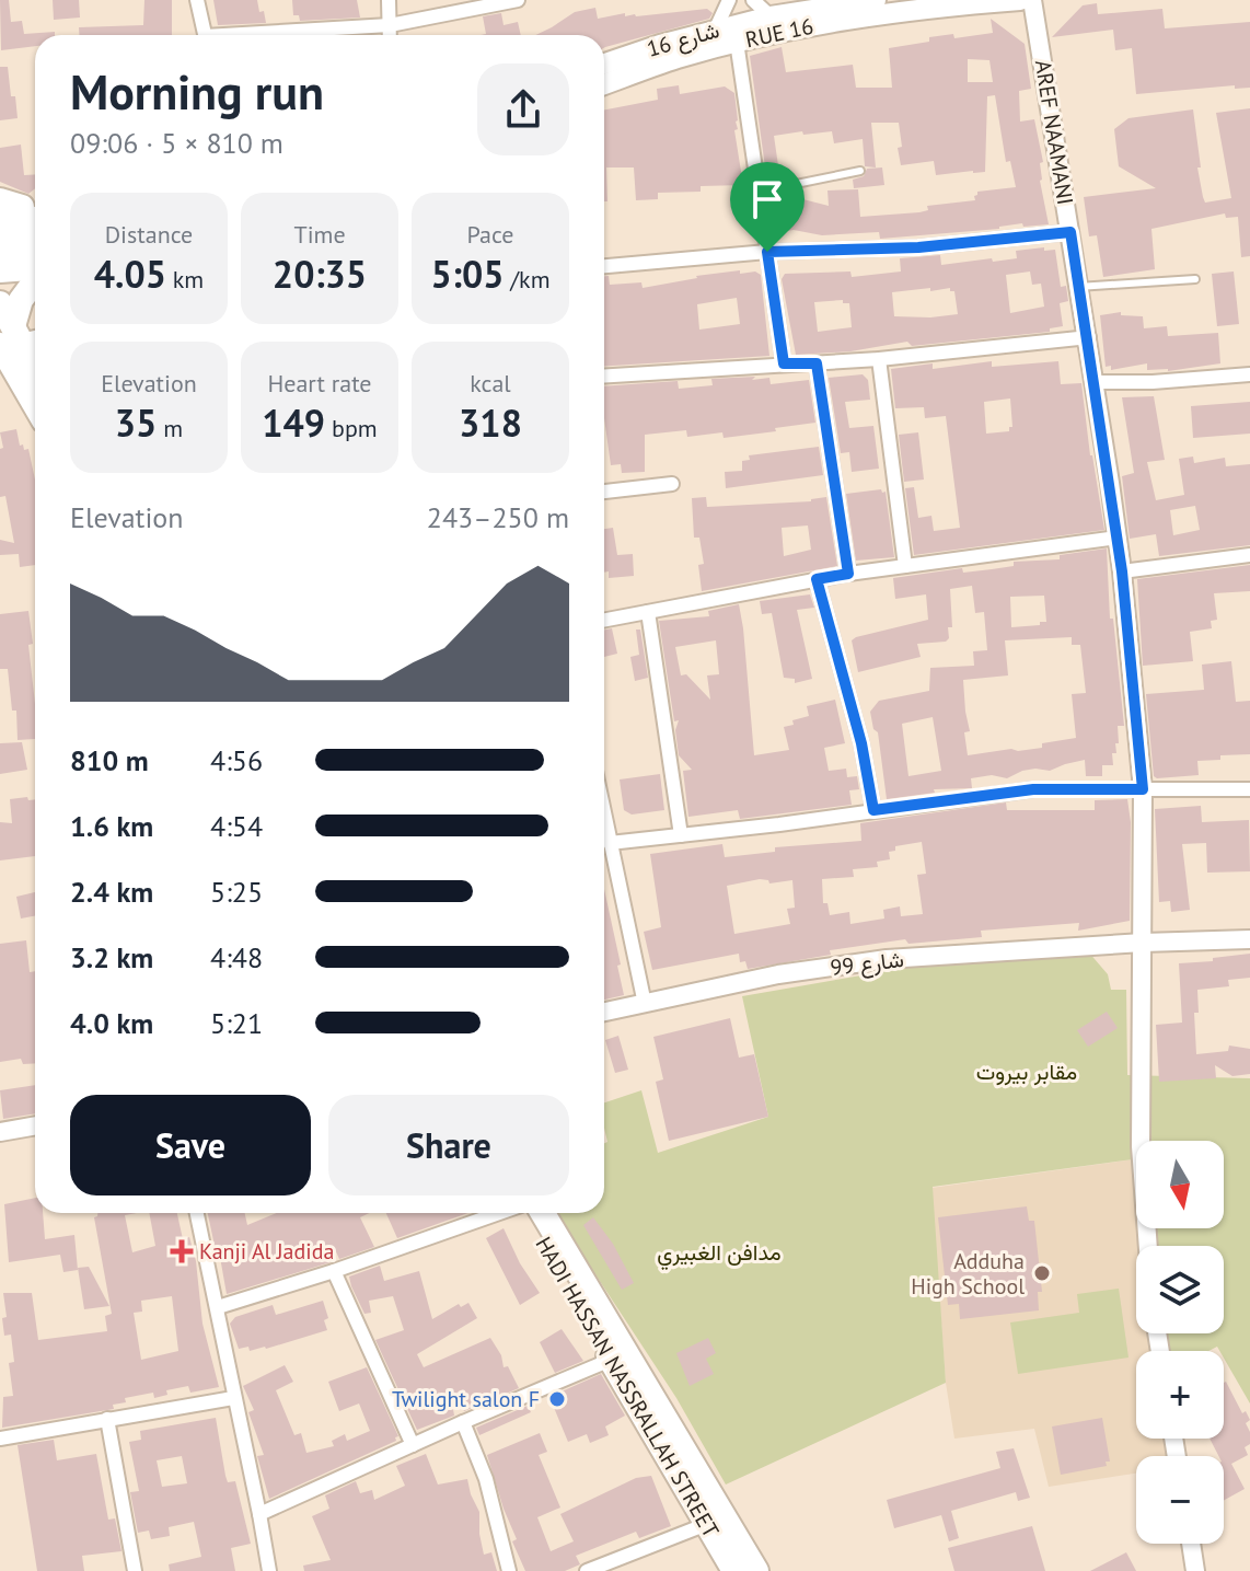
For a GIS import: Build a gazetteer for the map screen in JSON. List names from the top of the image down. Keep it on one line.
{"streets":{"highway":["HADI HASSAN NASSRALLAH STREET"],"main road":["RUE 16","شارع 16"],"street":["AREF NAAMANI","شارع 99"]},"crossings":[["AREF NAAMANI","شارع 99"]],"parks":["مقابر بيروت","مدافن الغبيري"],"places":{"health":["Kanji Al Jadida"],"other":["Adduha High School","Twilight salon F"]},"north":"bottom","page":{"heading":["Morning run","09:06 · 5 × 810 m"],"stats":[["Distance","4.05 km"],["Time","20:35"],["Pace","5:05 /km"],["Elevation","35 m"],["Heart rate","149 bpm"],["kcal","318"]],"chart":["Elevation","243–250 m"],"list":[{"name":"810 m","note":"4:56"},{"name":"1.6 km","note":"4:54"},{"name":"2.4 km","note":"5:25"},{"name":"3.2 km","note":"4:48"},{"name":"4.0 km","note":"5:21"}],"buttons":["Save","Share"],"map_buttons":["+","−"]}}
